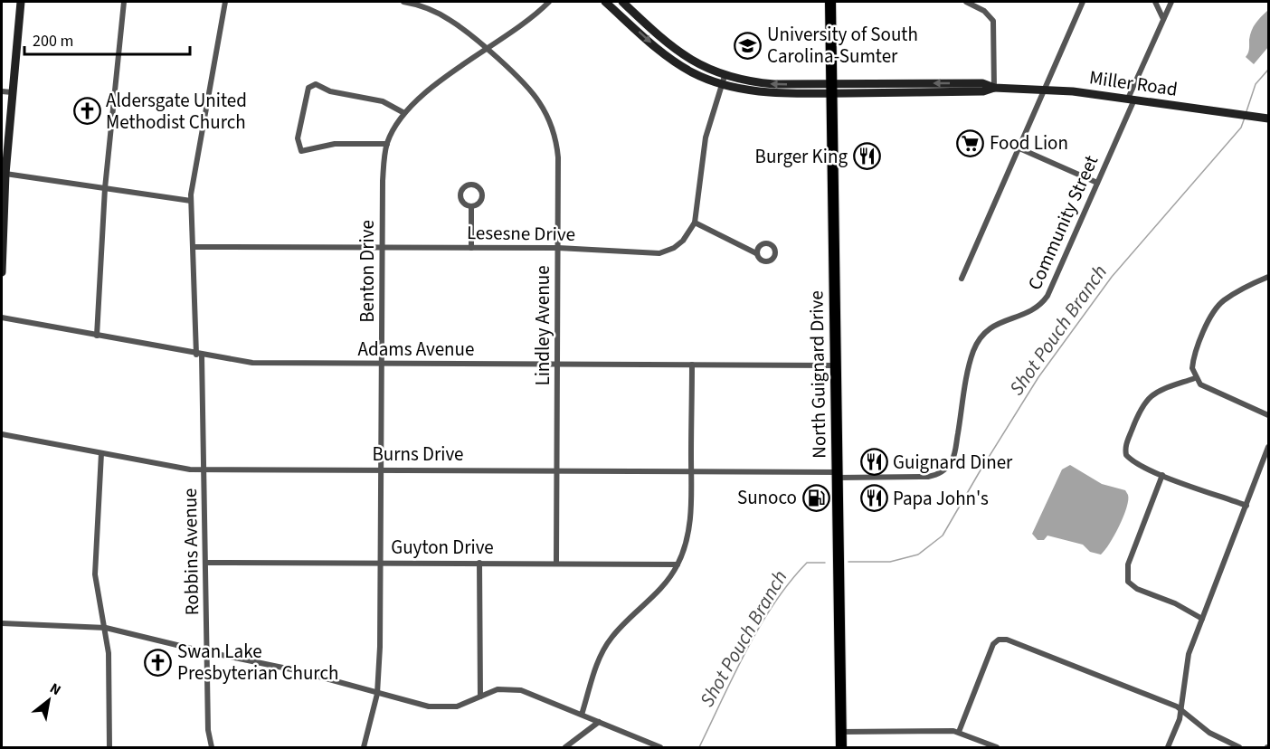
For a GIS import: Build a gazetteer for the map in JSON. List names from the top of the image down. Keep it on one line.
{"streets":{"highway":["North Guignard Drive"],"main road":["Miller Road"],"street":["Community Street","Lesesne Drive","Benton Drive","Lindley Avenue","Adams Avenue","Burns Drive","Guyton Drive","Robbins Avenue"]},"crossings":[["Miller Road","Community Street"],["Miller Road","Lesesne Drive"],["Miller Road","North Guignard Drive"],["Community Street","North Guignard Drive"],["Community Street","Burns Drive"],["Lesesne Drive","Benton Drive"],["Lesesne Drive","Lindley Avenue"],["Lesesne Drive","Robbins Avenue"],["Benton Drive","Lindley Avenue"],["Benton Drive","Adams Avenue"],["Benton Drive","Burns Drive"],["Benton Drive","Guyton Drive"],["Lindley Avenue","Adams Avenue"],["Lindley Avenue","Burns Drive"],["Lindley Avenue","Guyton Drive"],["Adams Avenue","North Guignard Drive"],["Adams Avenue","Robbins Avenue"],["North Guignard Drive","Burns Drive"],["Burns Drive","Robbins Avenue"],["Guyton Drive","Robbins Avenue"]],"water":["Shot Pouch Branch"],"places":{"school or university":["University of South Carolina-Sumter"],"church":["Aldersgate United Methodist Church","Swan Lake Presbyterian Church"],"supermarket":["Food Lion"],"restaurant":["Burger King","Guignard Diner","Papa John's"],"fuel station":["Sunoco"]},"scale_bar":"200 m","north":"top right"}
